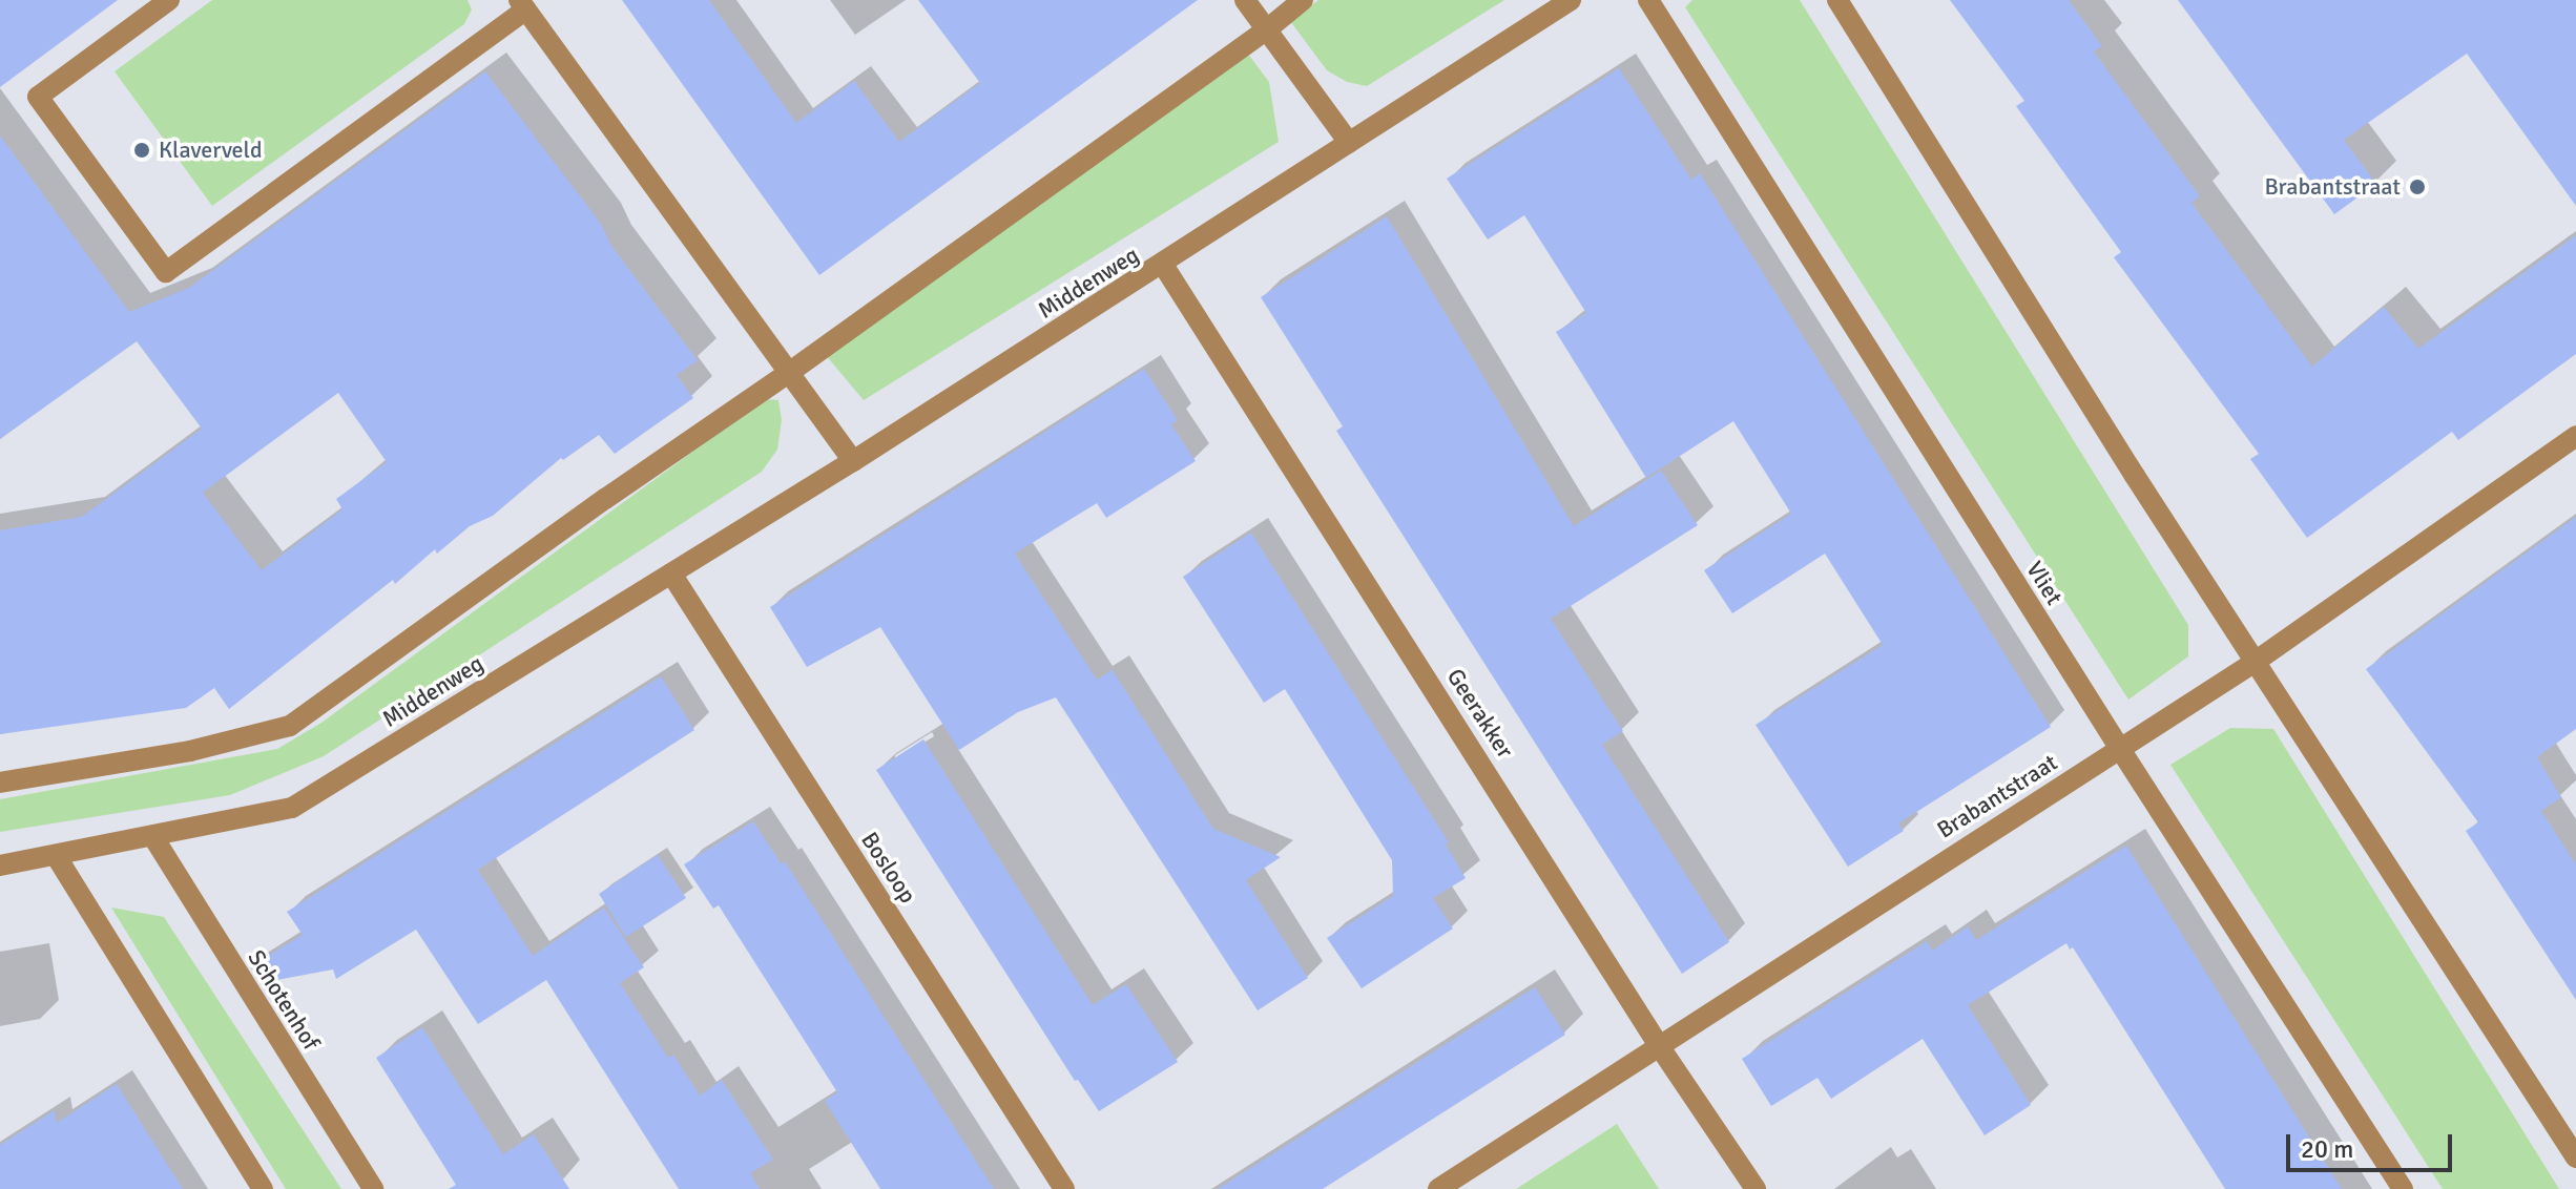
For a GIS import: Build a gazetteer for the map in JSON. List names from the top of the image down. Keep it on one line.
{"streets":{"street":["Middenweg","Vliet","Geerakker","Brabantstraat","Bosloop","Schotenhof"]},"crossings":[["Middenweg","Geerakker"],["Middenweg","Bosloop"],["Middenweg","Schotenhof"],["Vliet","Brabantstraat"],["Geerakker","Brabantstraat"]],"places":["Klaverveld","Brabantstraat"],"scale_bar":"20 m"}
